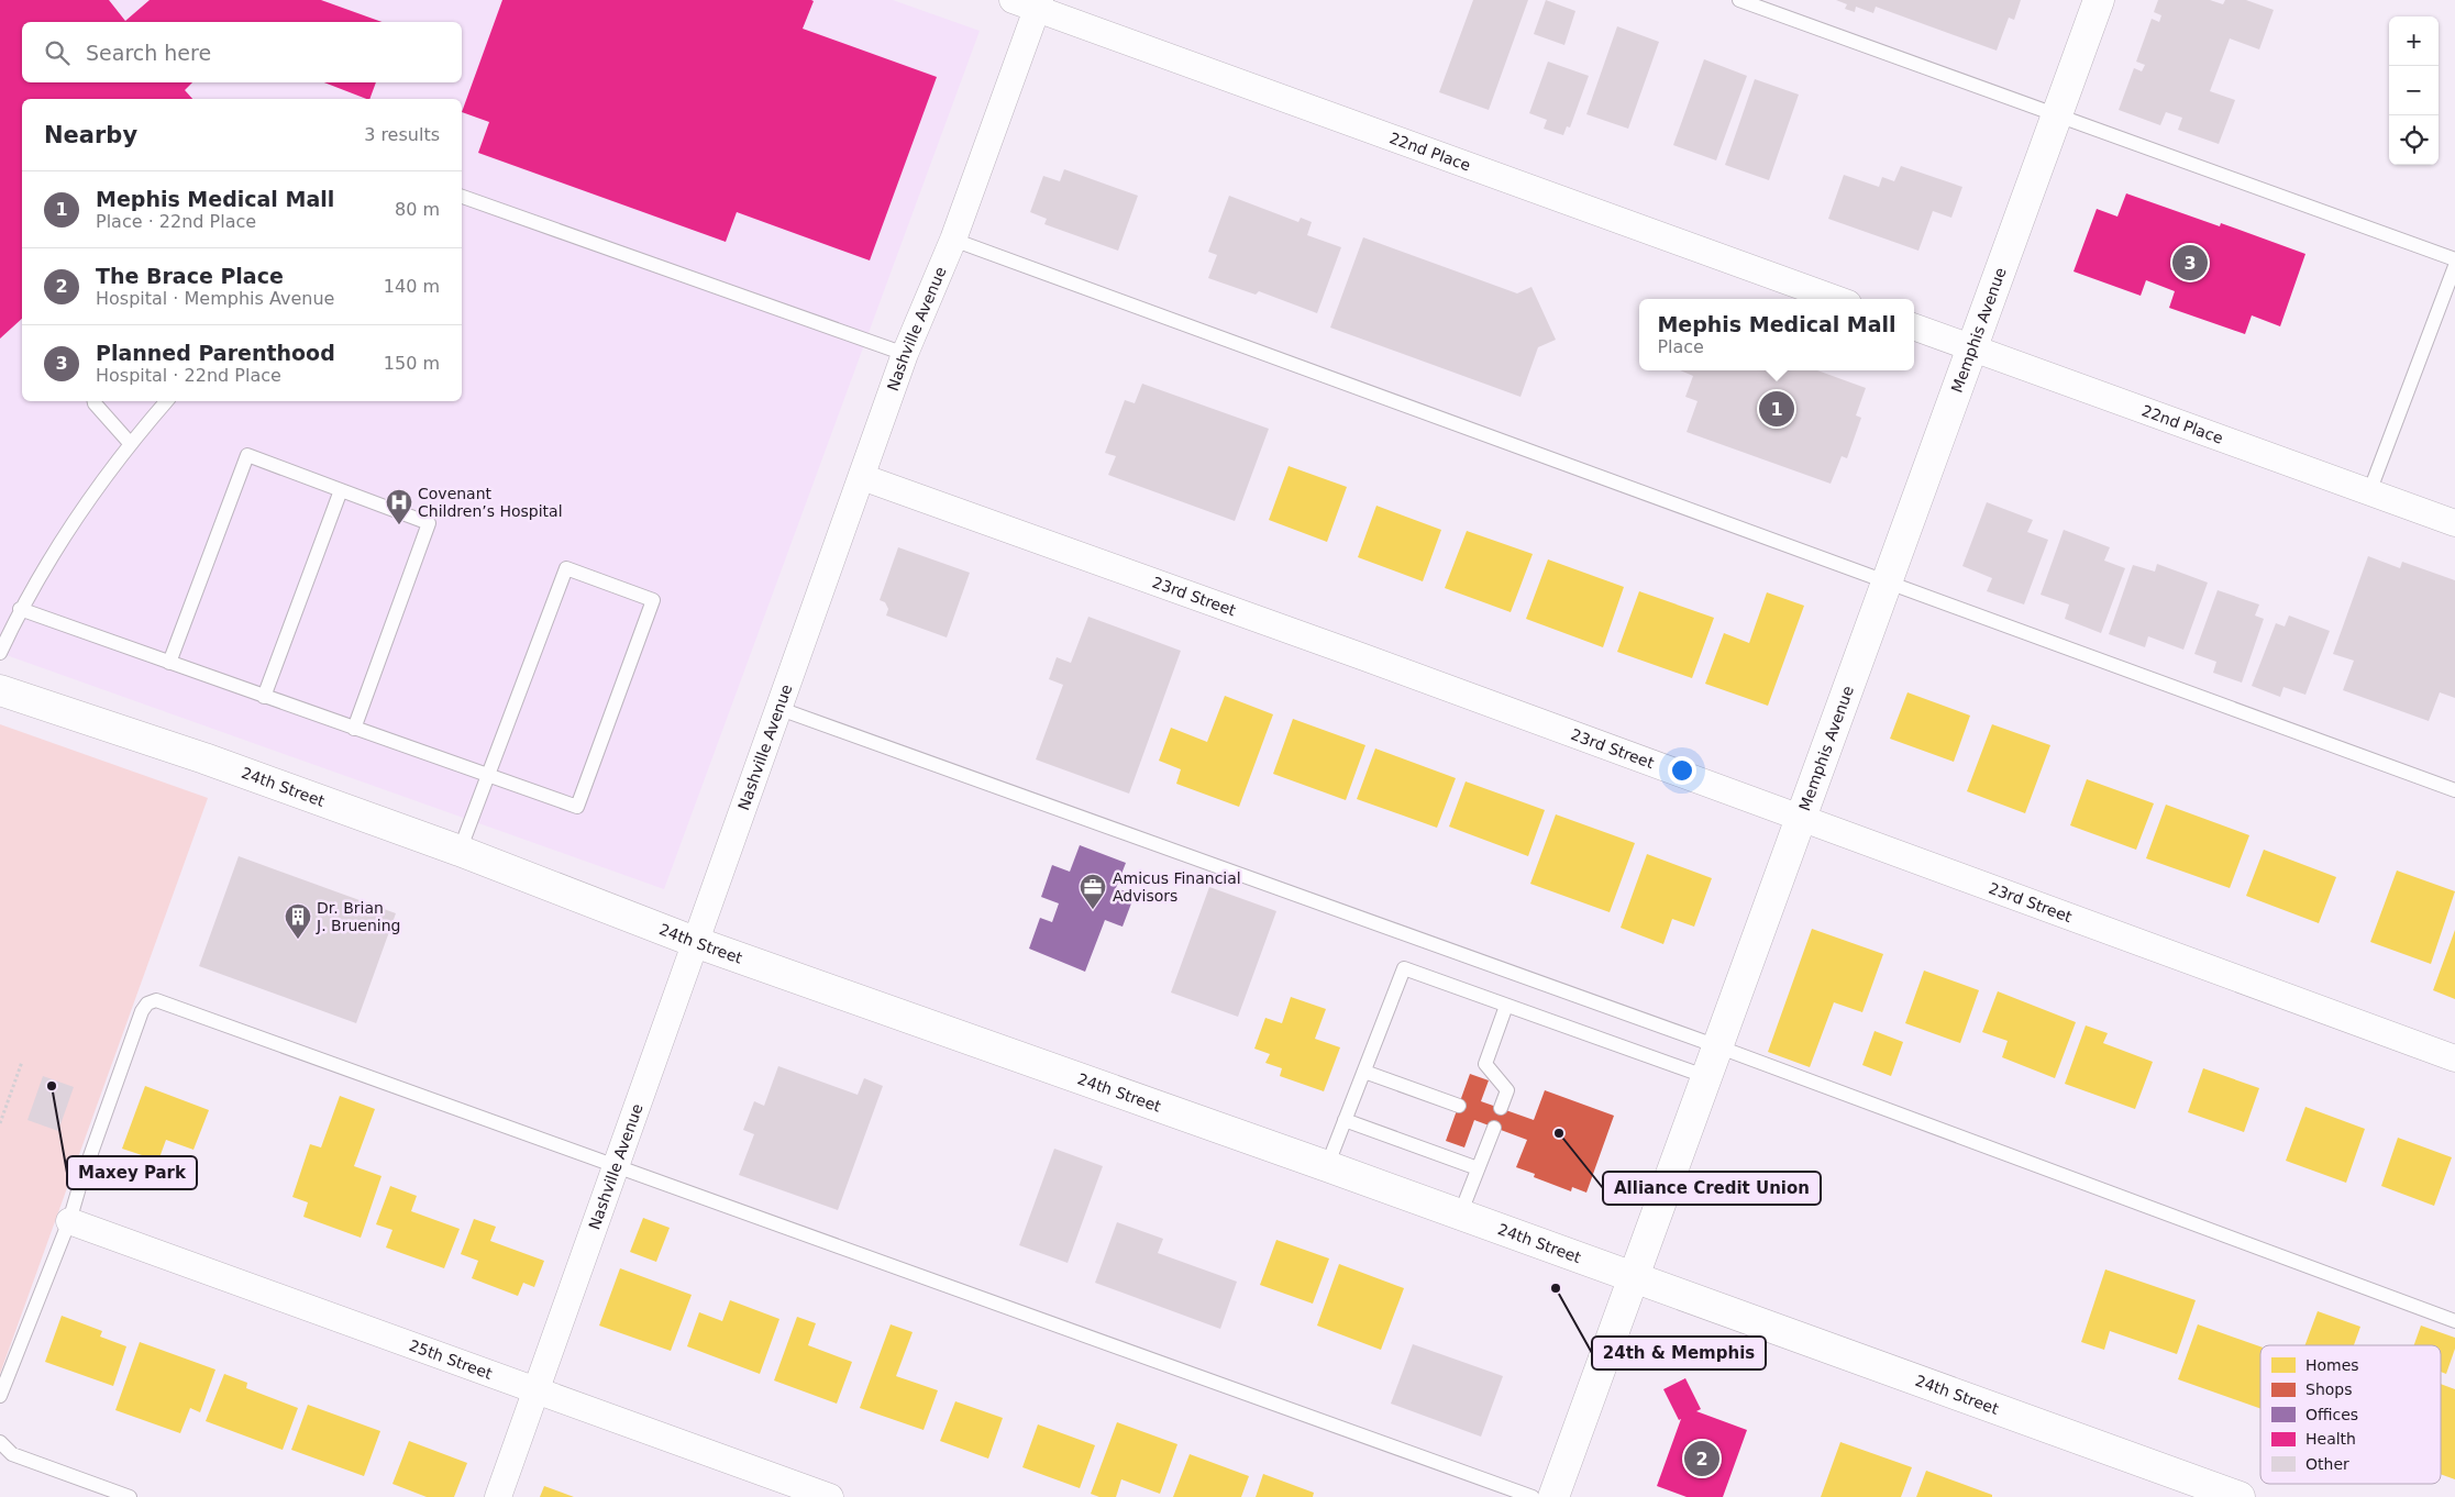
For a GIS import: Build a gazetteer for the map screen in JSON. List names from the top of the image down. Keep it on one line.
{"streets":{"street":["22nd Place","Nashville Avenue","Memphis Avenue","23rd Street","24th Street","25th Street"]},"crossings":[["22nd Place","Nashville Avenue"],["22nd Place","Memphis Avenue"],["Nashville Avenue","23rd Street"],["Nashville Avenue","24th Street"],["Nashville Avenue","25th Street"],["Memphis Avenue","23rd Street"],["Memphis Avenue","24th Street"]],"places":{"hospital":["Covenant Children’s Hospital"],"office":["Amicus Financial Advisors"],"building":["Dr. Brian J. Bruening"],"other":["Maxey Park","Alliance Credit Union","24th & Memphis"]},"legend":["Homes","Shops","Offices","Health","Other"],"page":{"map_buttons":["+","−"],"search":"Search here","heading":["Nearby","3 results"],"list":[{"mark":"1","name":"Mephis Medical Mall","note":"Place · 22nd Place","value":"80 m"},{"mark":"2","name":"The Brace Place","note":"Hospital · Memphis Avenue","value":"140 m"},{"mark":"3","name":"Planned Parenthood","note":"Hospital · 22nd Place","value":"150 m"}],"pins":["3","1","2"],"popup":["Mephis Medical Mall","Place"]}}
